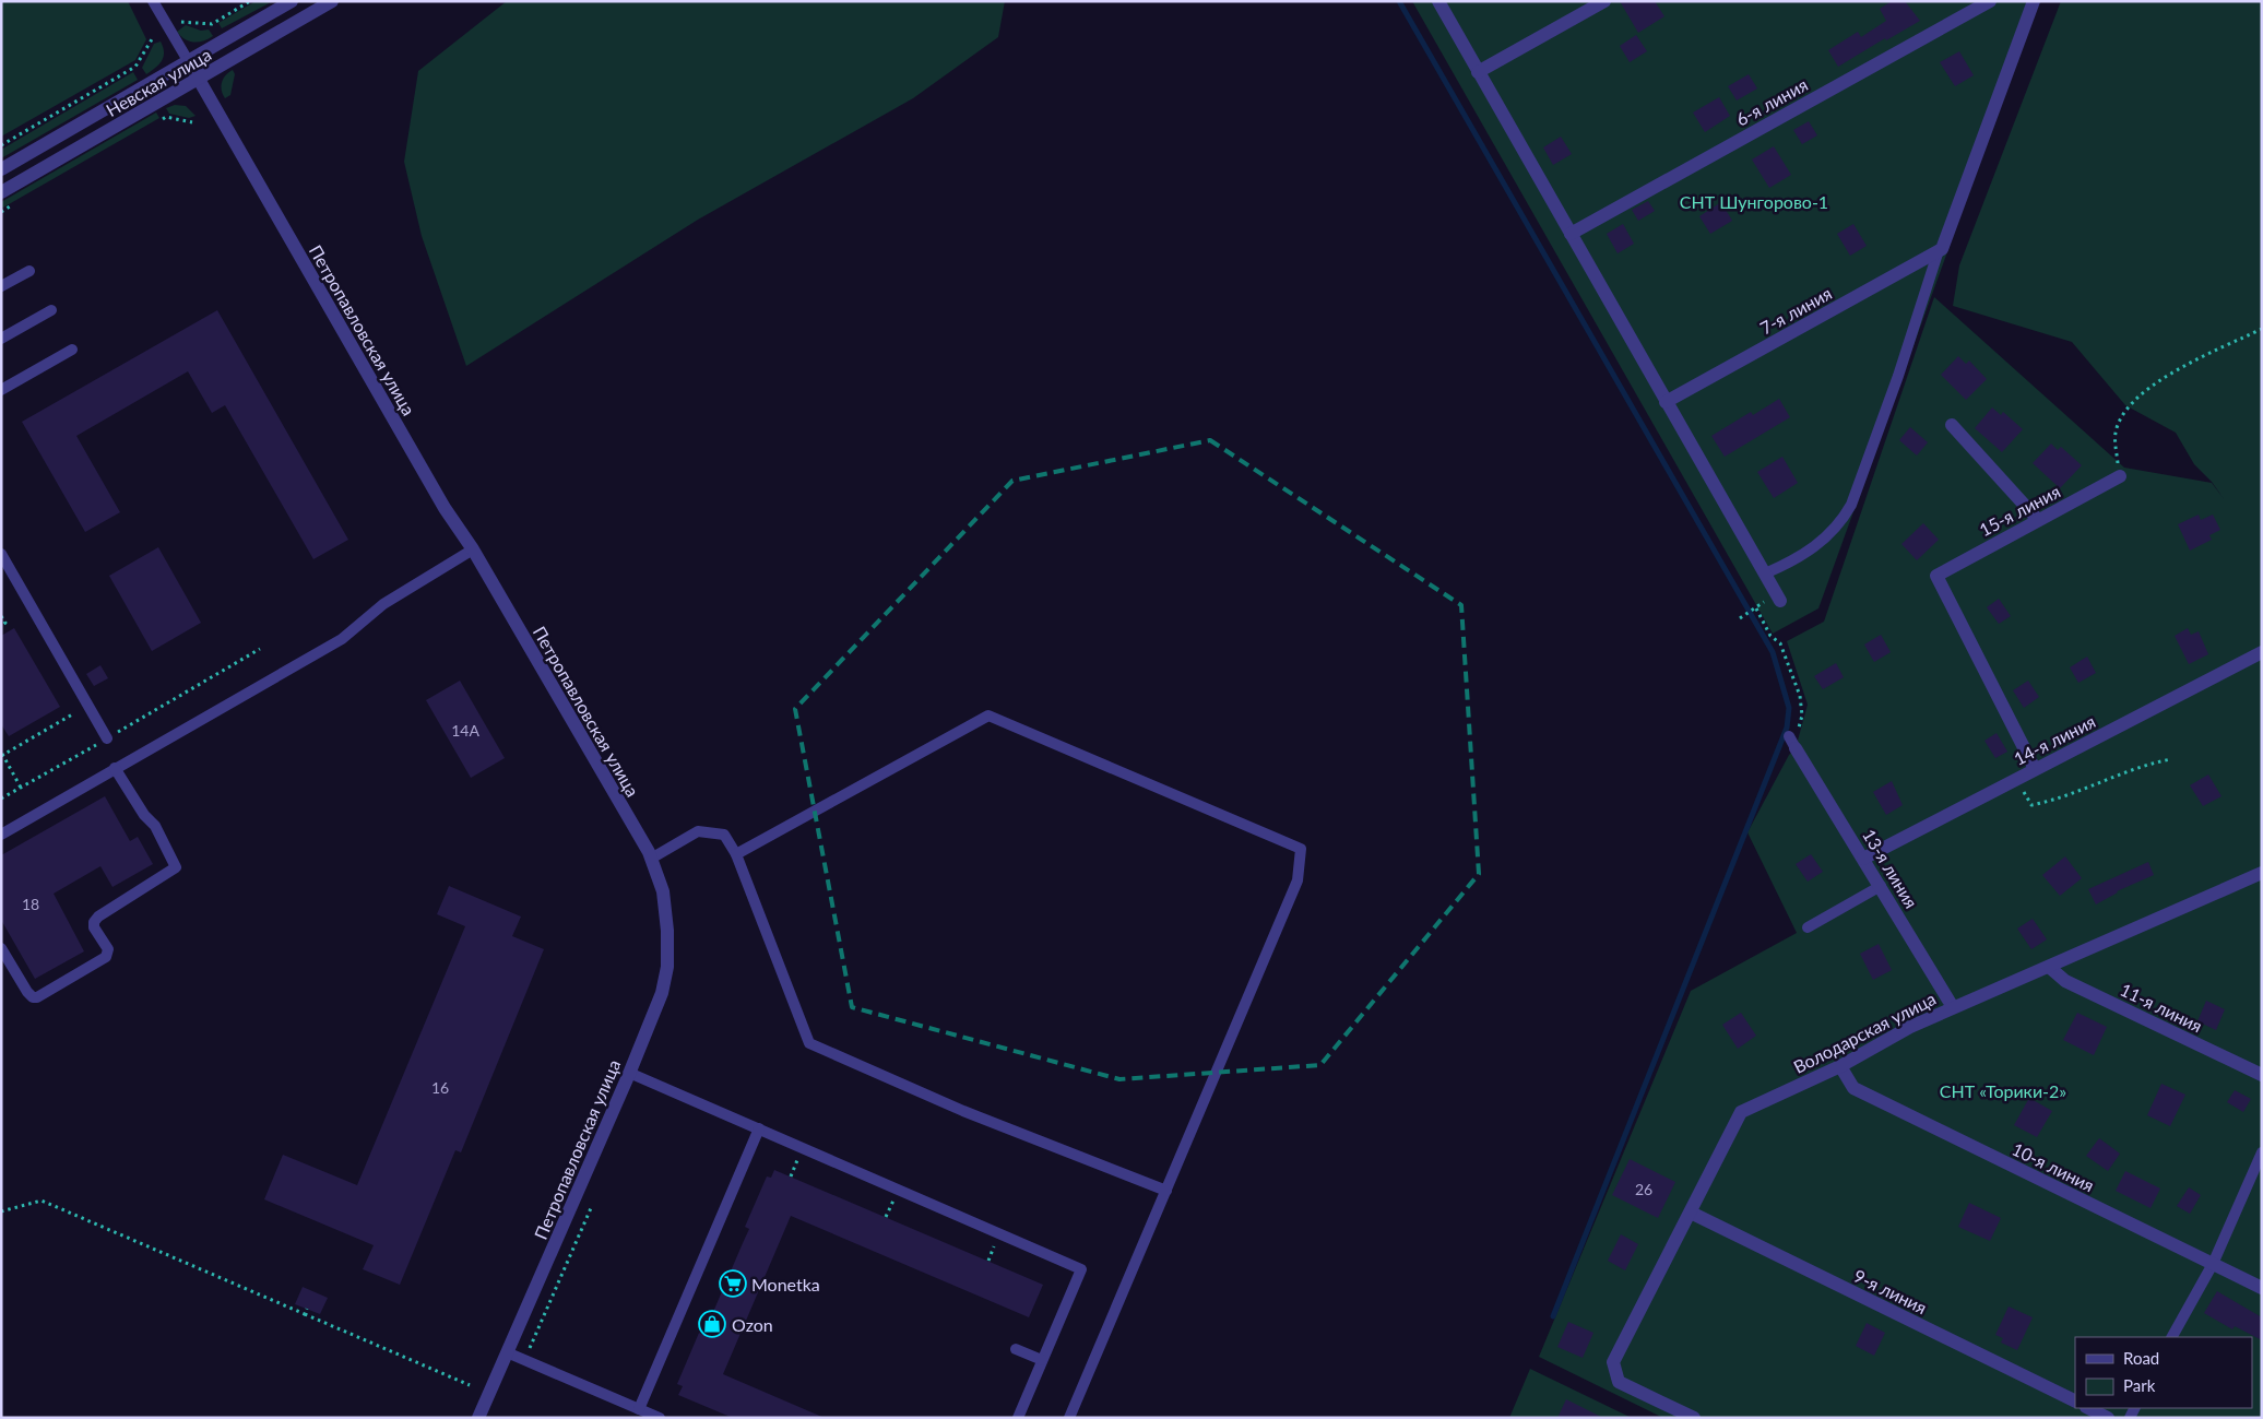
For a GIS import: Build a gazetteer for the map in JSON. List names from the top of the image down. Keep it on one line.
{"streets":{"street":["Невская улица","6-я линия","7-я линия","Петропавловская улица","15-я линия","14-я линия","13-я линия","11-я линия","Володарская улица","10-я линия","9-я линия"]},"crossings":[["Невская улица","Петропавловская улица"],["15-я линия","14-я линия"],["14-я линия","13-я линия"],["13-я линия","Володарская улица"],["11-я линия","Володарская улица"],["Володарская улица","10-я линия"],["Володарская улица","9-я линия"]],"parks":["СНТ Шунгорово-1","СНТ «Торики-2»"],"places":{"supermarket":["Monetka"],"shop":["Ozon"]},"house_numbers":["14А","18","16","26"],"legend":["Road","Park"]}
